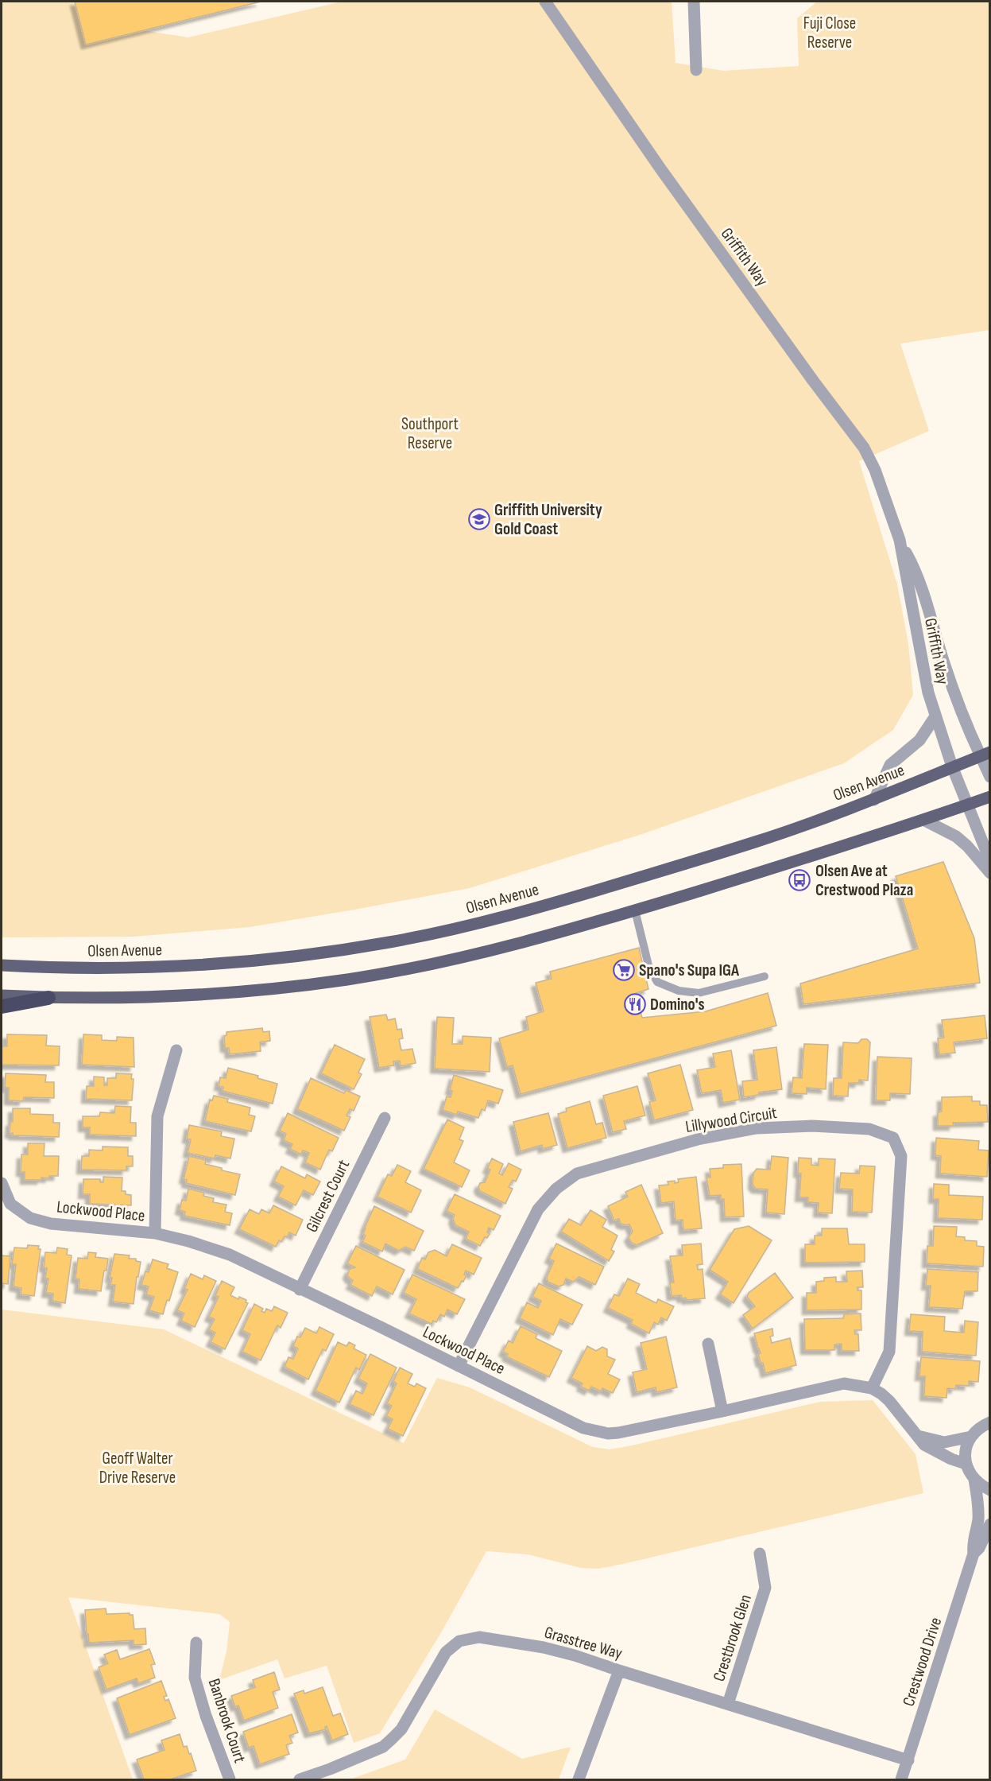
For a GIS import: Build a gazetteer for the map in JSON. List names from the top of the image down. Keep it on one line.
{"streets":{"main road":["Olsen Avenue"],"street":["Griffith Way","Lillywood Circuit","Gilcrest Court","Lockwood Place","Crestbrook Glen","Grasstree Way","Crestwood Drive","Banbrook Court"]},"crossings":[["Griffith Way","Olsen Avenue"],["Lillywood Circuit","Lockwood Place"],["Gilcrest Court","Lockwood Place"],["Crestbrook Glen","Grasstree Way"],["Grasstree Way","Crestwood Drive"]],"parks":["Fuji Close Reserve","Southport Reserve","Geoff Walter Drive Reserve"],"places":{"school or university":["Griffith University Gold Coast"],"bus stop":["Olsen Ave at Crestwood Plaza"],"supermarket":["Spano's Supa IGA"],"restaurant":["Domino's"]}}
